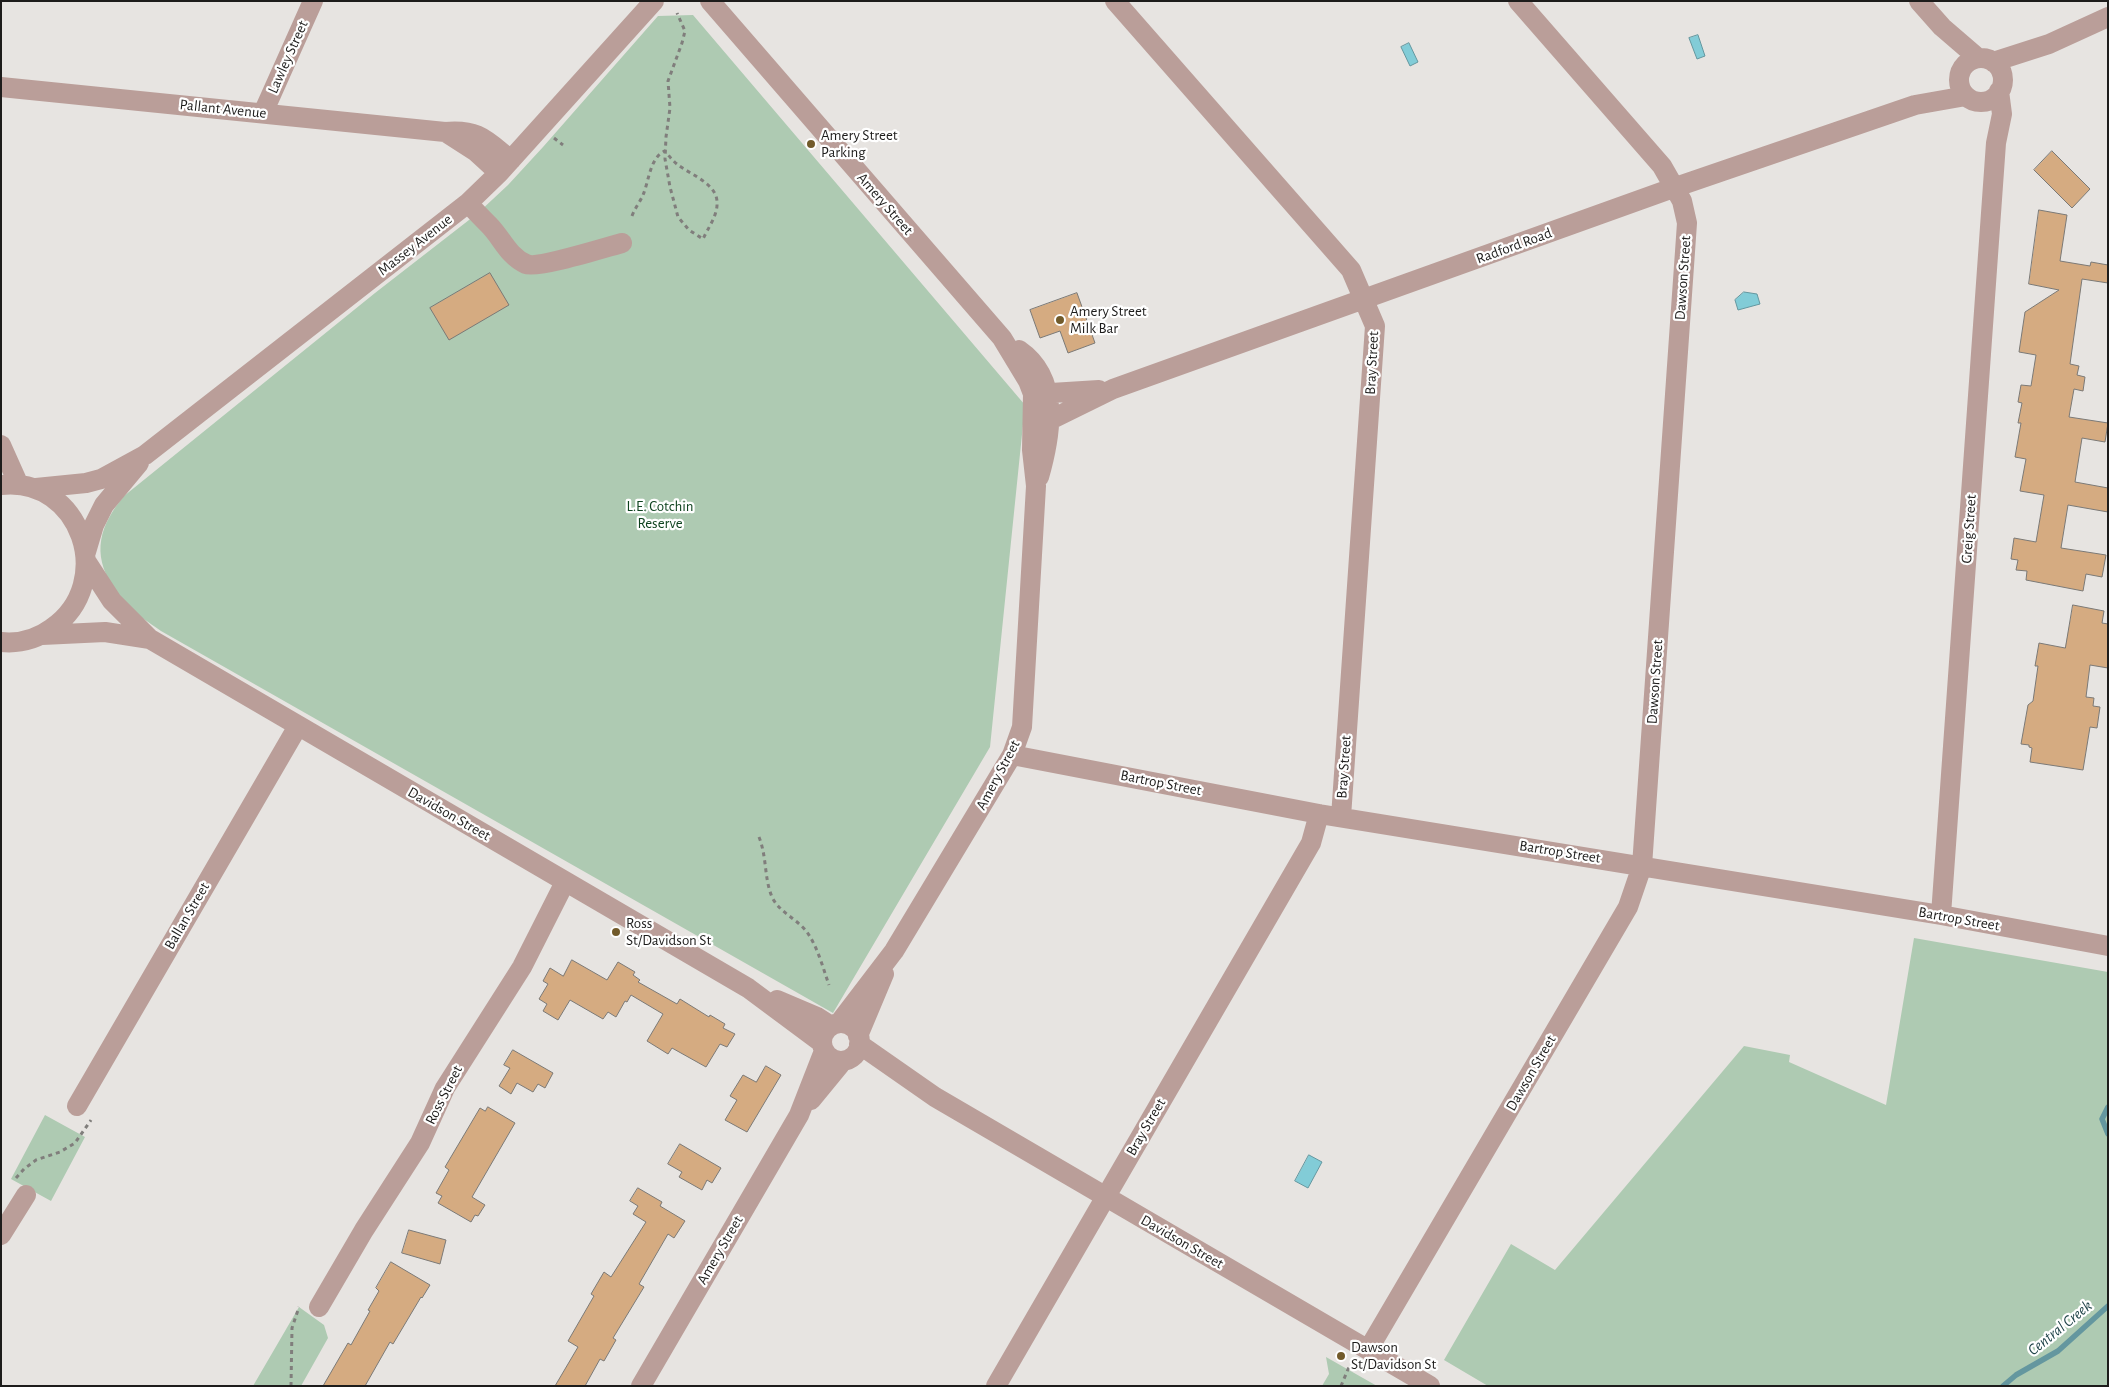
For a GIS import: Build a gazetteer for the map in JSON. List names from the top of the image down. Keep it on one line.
{"streets":{"street":["Lawley Street","Pallant Avenue","Amery Street","Massey Avenue","Radford Road","Dawson Street","Bray Street","Greig Street","Bartrop Street","Davidson Street","Ballan Street","Ross Street"]},"crossings":[["Lawley Street","Pallant Avenue"],["Pallant Avenue","Massey Avenue"],["Amery Street","Radford Road"],["Amery Street","Bartrop Street"],["Amery Street","Davidson Street"],["Massey Avenue","Davidson Street"],["Radford Road","Dawson Street"],["Radford Road","Bray Street"],["Radford Road","Greig Street"],["Dawson Street","Bartrop Street"],["Dawson Street","Davidson Street"],["Bray Street","Bartrop Street"],["Bray Street","Davidson Street"],["Greig Street","Bartrop Street"],["Davidson Street","Ballan Street"],["Davidson Street","Ross Street"]],"water":["Central Creek"],"parks":["L.E. Cotchin Reserve"],"places":["Amery Street Parking","Amery Street Milk Bar","Ross St/Davidson St","Dawson St/Davidson St"]}
